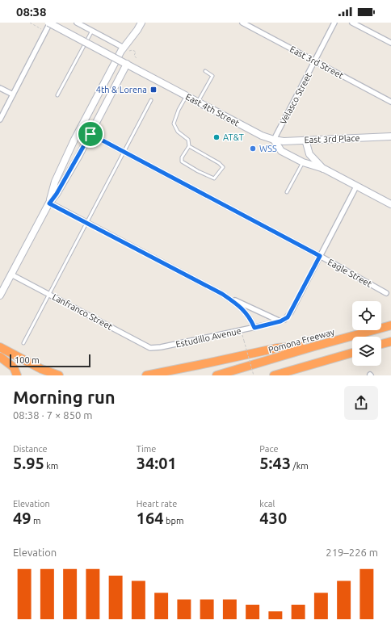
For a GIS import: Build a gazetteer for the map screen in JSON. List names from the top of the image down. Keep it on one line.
{"streets":{"highway":["Pomona Freeway"],"main road":["East 4th Street","East 3rd Place"],"street":["East 3rd Street","Velasco Street","Eagle Street","Lanfranco Street","Estudillo Avenue"]},"crossings":[["East 3rd Street","Velasco Street"],["Velasco Street","East 4th Street"],["Velasco Street","East 3rd Place"],["East 4th Street","East 3rd Place"],["Eagle Street","Estudillo Avenue"],["Lanfranco Street","Estudillo Avenue"]],"places":{"transit":["4th & Lorena"],"other":["AT&T","WSS"]},"scale_bar":"100 m","page":{"status":"08:38","scale":"100 m","heading":["Morning run","08:38 · 7 × 850 m"],"stats":[["Distance","5.95 km"],["Time","34:01"],["Pace","5:43 /km"],["Elevation","49 m"],["Heart rate","164 bpm"],["kcal","430"]],"chart":["Elevation","219–226 m"]}}
